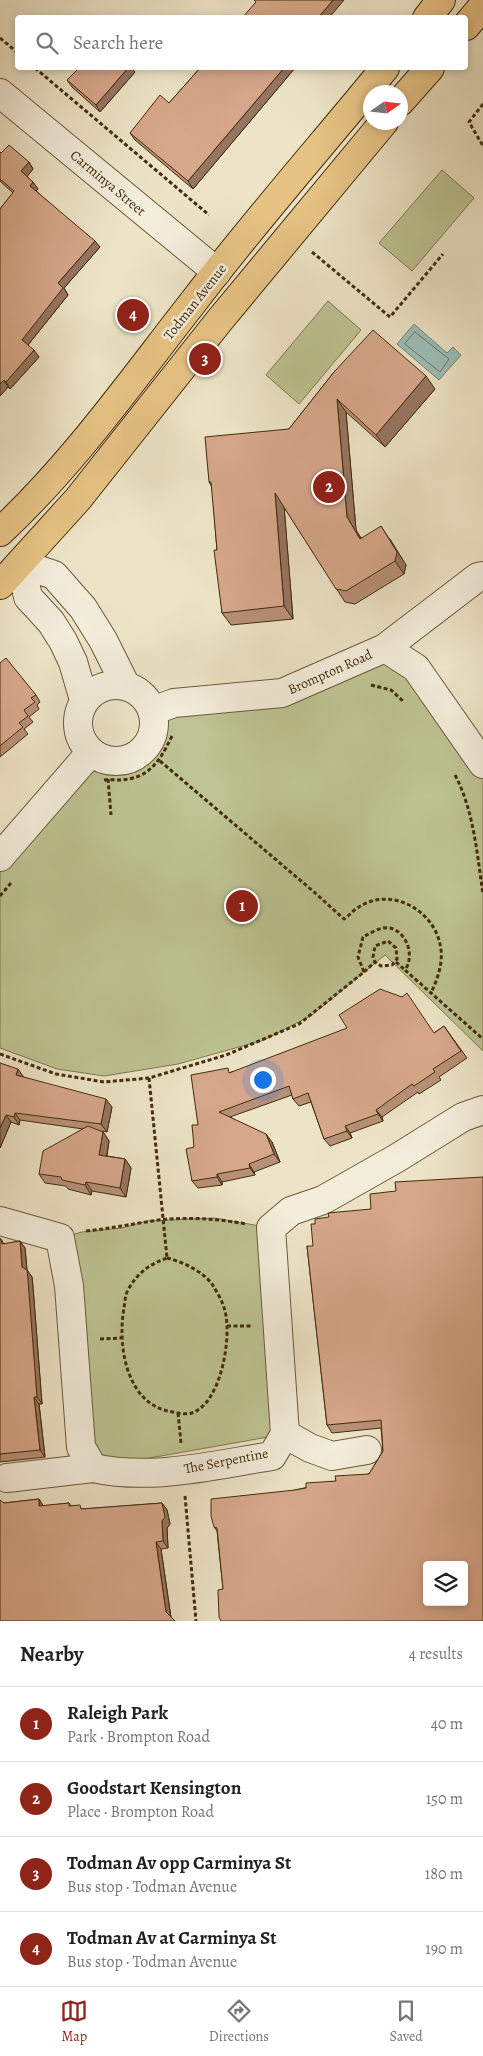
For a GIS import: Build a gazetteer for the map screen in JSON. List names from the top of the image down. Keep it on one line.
{"streets":{"main road":["Todman Avenue"],"street":["Carminya Street","Brompton Road","The Serpentine"]},"crossings":[["Carminya Street","Todman Avenue"]],"north":"right","page":{"search":"Search here","pins":["4","3","2","1"],"heading":["Nearby","4 results"],"list":[{"mark":"1","name":"Raleigh Park","note":"Park · Brompton Road","value":"40 m"},{"mark":"2","name":"Goodstart Kensington","note":"Place · Brompton Road","value":"150 m"},{"mark":"3","name":"Todman Av opp Carminya St","note":"Bus stop · Todman Avenue","value":"180 m"},{"mark":"4","name":"Todman Av at Carminya St","note":"Bus stop · Todman Avenue","value":"190 m"}],"nav":["Map","Directions","Saved"]}}
